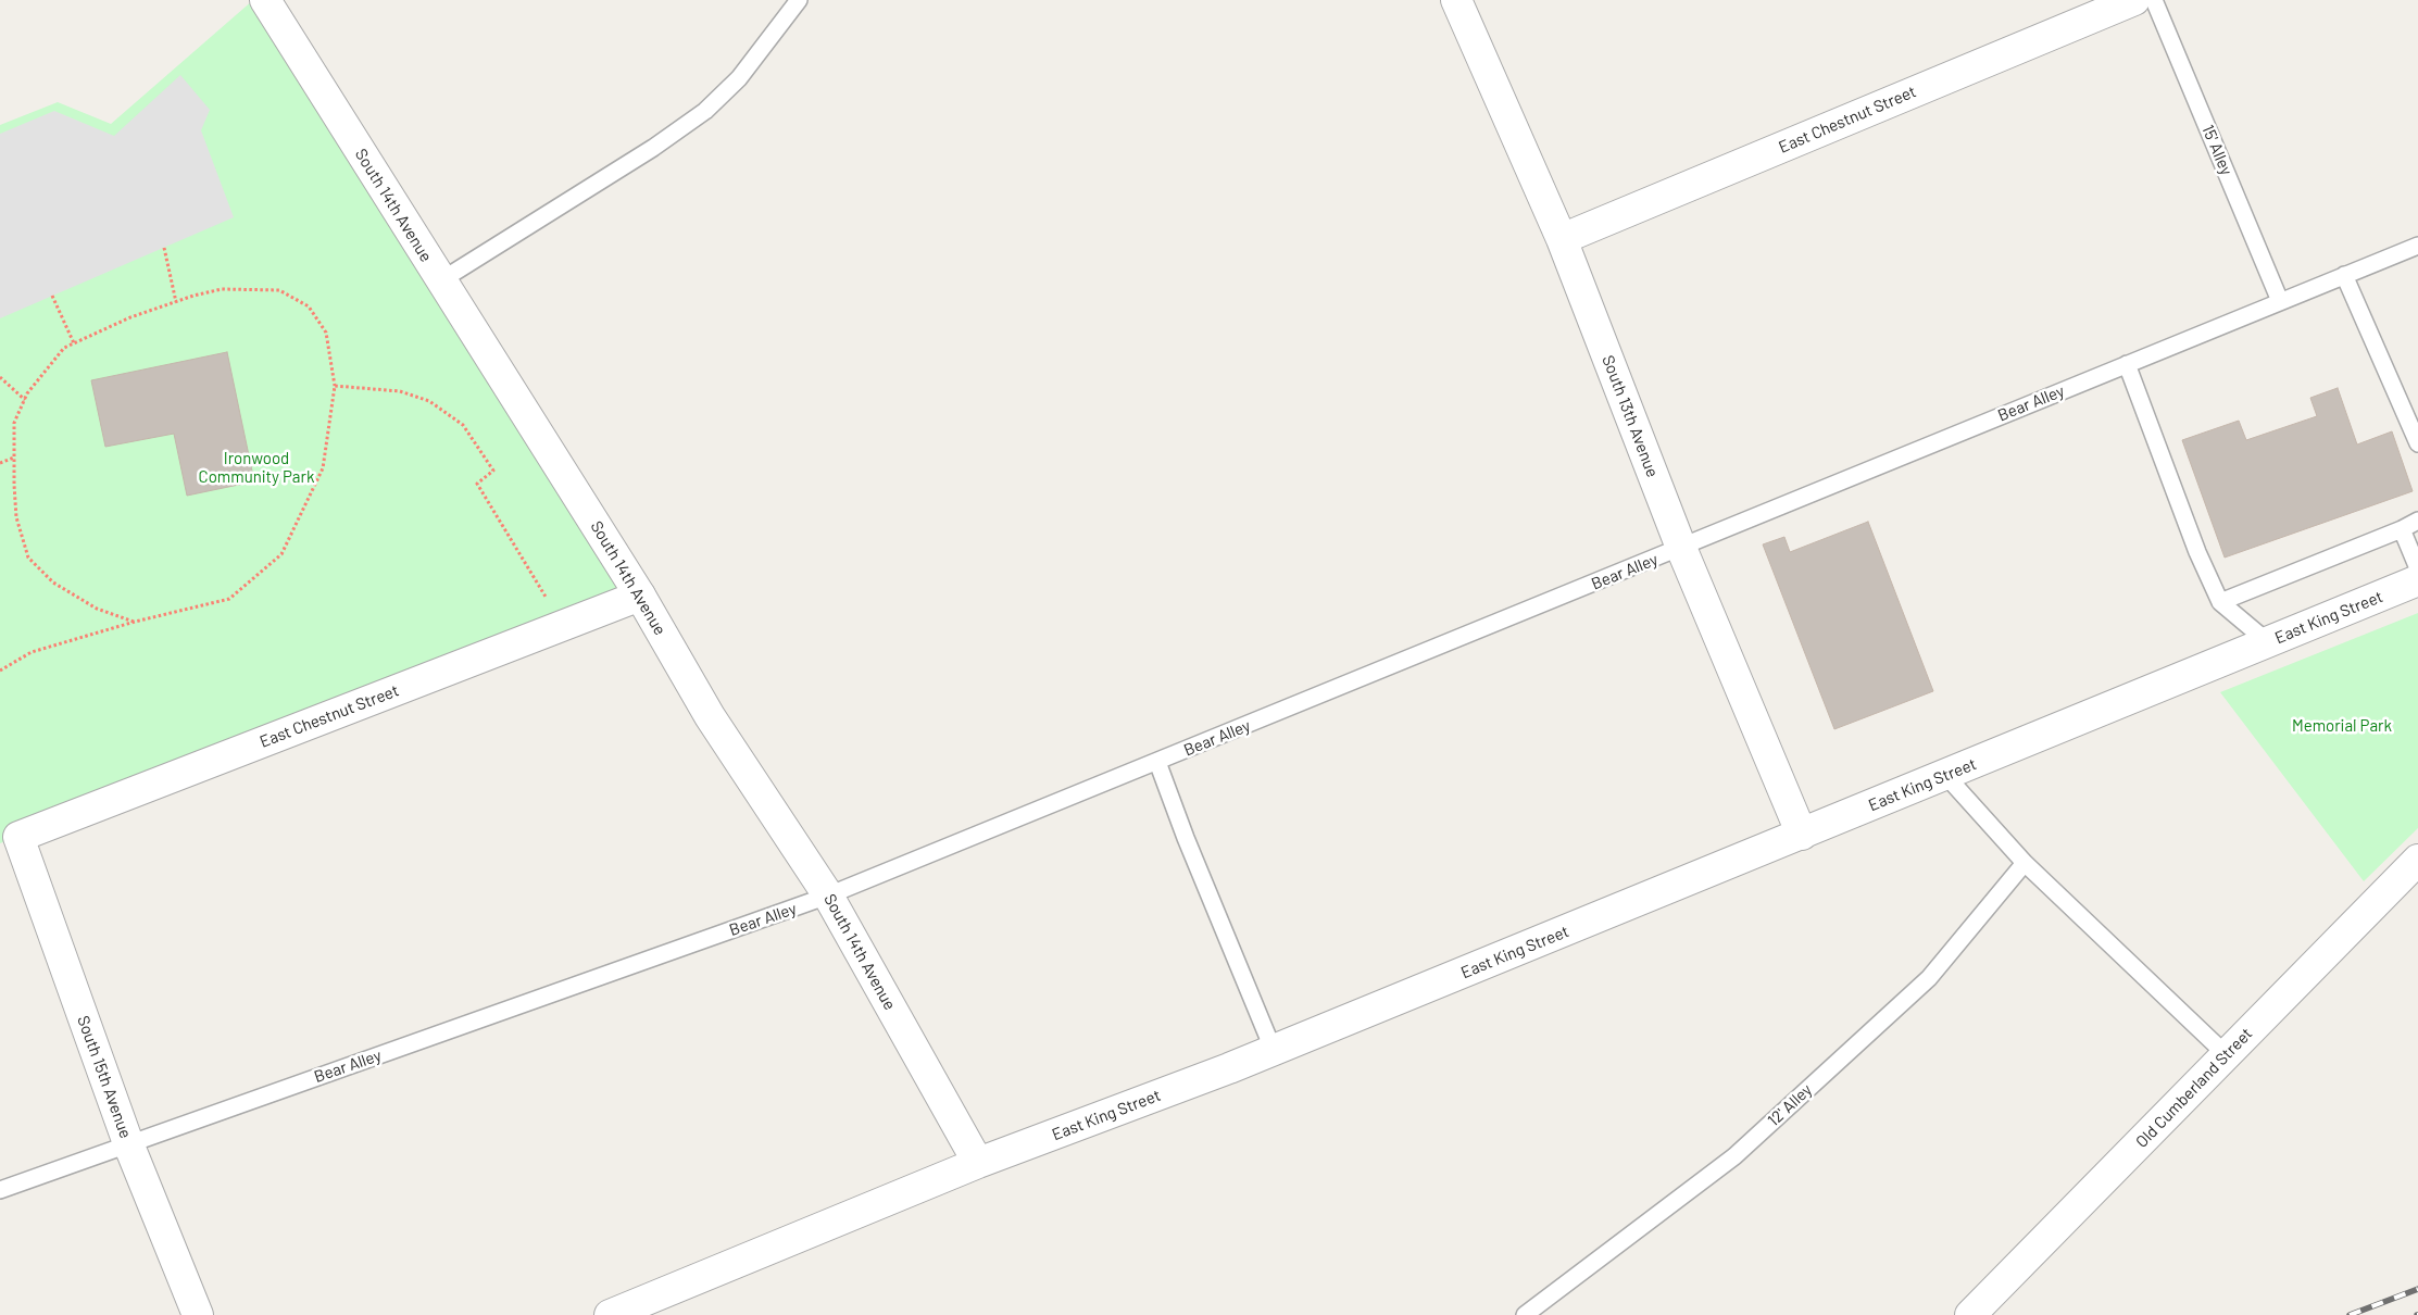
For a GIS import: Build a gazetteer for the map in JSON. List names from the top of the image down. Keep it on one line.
{"streets":{"street":["East Chestnut Street","South 14th Avenue","South 13th Avenue","East King Street","South 15th Avenue","Old Cumberland Street"],"lane":["15' Alley","Bear Alley","12' Alley"]},"crossings":[["East Chestnut Street","South 14th Avenue"],["East Chestnut Street","South 13th Avenue"],["East Chestnut Street","South 15th Avenue"],["15' Alley","Bear Alley"],["South 14th Avenue","Bear Alley"],["South 14th Avenue","East King Street"],["Bear Alley","South 13th Avenue"],["Bear Alley","South 15th Avenue"],["South 13th Avenue","East King Street"]],"parks":["Ironwood Community Park","Memorial Park"]}
